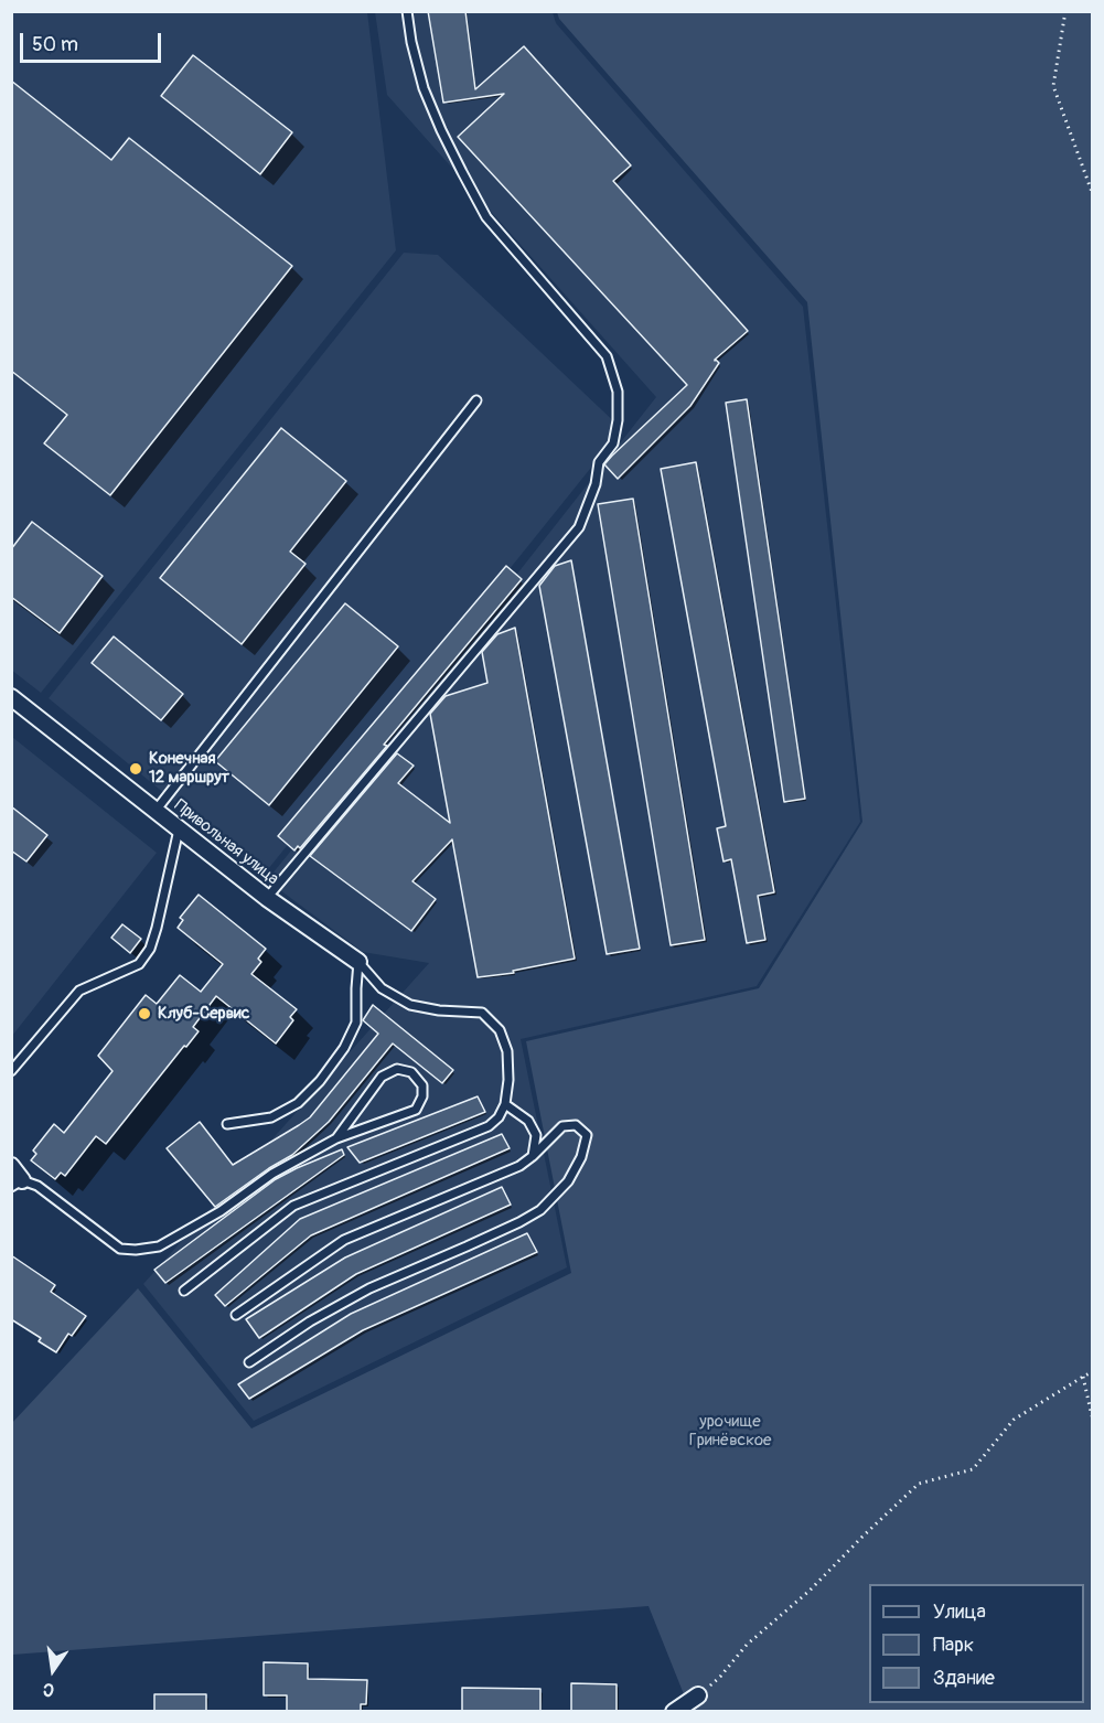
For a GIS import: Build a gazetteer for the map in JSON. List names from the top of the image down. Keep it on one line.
{"streets":{"street":["Привольная улица"]},"parks":["урочище Гринёвское"],"places":["Конечная 12 маршрут","Клуб-Сервис"],"legend":["Улица","Парк","Здание"],"scale_bar":"50 m","north":"bottom"}
